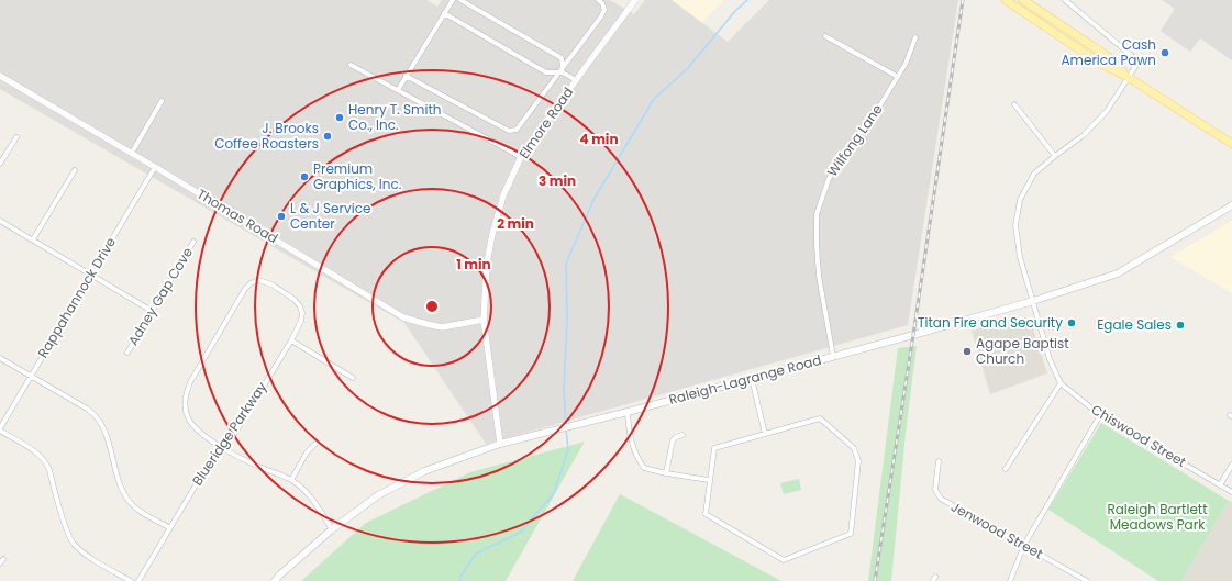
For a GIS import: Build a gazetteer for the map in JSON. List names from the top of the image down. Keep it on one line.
{"streets":{"main road":["Raleigh-Lagrange Road"],"street":["Elmore Road","Wilfong Lane","Thomas Road","Adney Gap Cove","Rappahannock Drive","Blueridge Parkway","Chiswood Street","Jenwood Street"]},"crossings":[["Elmore Road","Thomas Road"],["Elmore Road","Raleigh-Lagrange Road"],["Wilfong Lane","Raleigh-Lagrange Road"],["Thomas Road","Rappahannock Drive"]],"parks":["Raleigh Bartlett Meadows Park"],"places":["Cash America Pawn","Henry T. Smith Co., Inc.","J. Brooks Coffee Roasters","Premium Graphics, Inc.","L & J Service Center","Titan Fire and Security","Egale Sales","Agape Baptist Church"],"rings":["4 min","3 min","2 min","1 min"]}
